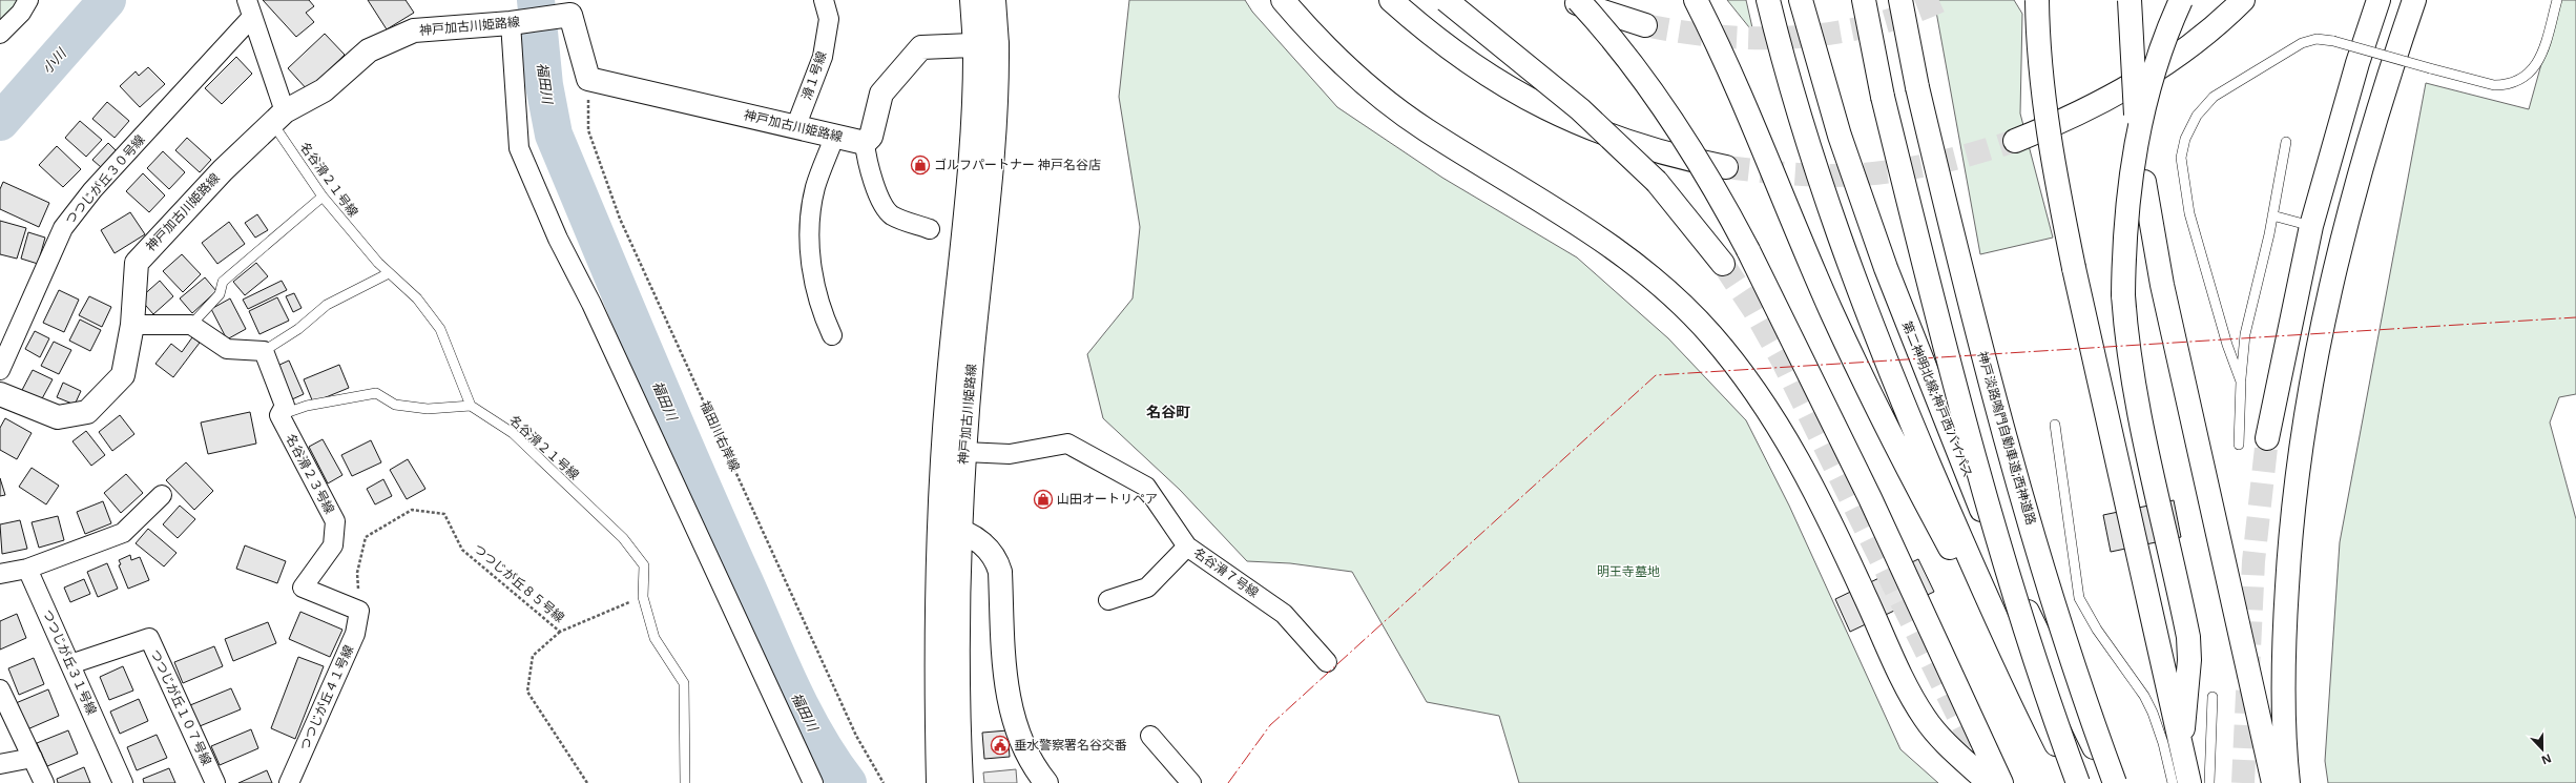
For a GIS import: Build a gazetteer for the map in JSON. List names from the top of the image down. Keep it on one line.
{"streets":{"main road":["神戸加古川姫路線","第二神明北線;神戸西バイパス","神戸淡路鳴門自動車道;西神道路"],"street":["滑１号線","つつじが丘３０号線","名谷滑２３号線","名谷滑７号線","つつじが丘３１号線","つつじが丘４１号線","つつじが丘１０７号線"],"lane":["名谷滑２１号線"],"path":["福田川右岸線","つつじが丘８５号線"]},"crossings":[["神戸加古川姫路線","滑１号線"],["神戸加古川姫路線","名谷滑２１号線"],["神戸加古川姫路線","福田川右岸線"],["神戸加古川姫路線","名谷滑７号線"],["名谷滑２１号線","つつじが丘８５号線"],["第二神明北線;神戸西バイパス","神戸淡路鳴門自動車道;西神道路"],["名谷滑２３号線","つつじが丘４１号線"],["つつじが丘３１号線","つつじが丘１０７号線"]],"districts":["名谷町"],"water":["小川","福田川"],"parks":["明王寺墓地"],"places":{"shop":["ゴルフパートナー 神戸名谷店","山田オートリペア"],"public building":["垂水警察署名谷交番"]},"north":"bottom"}
